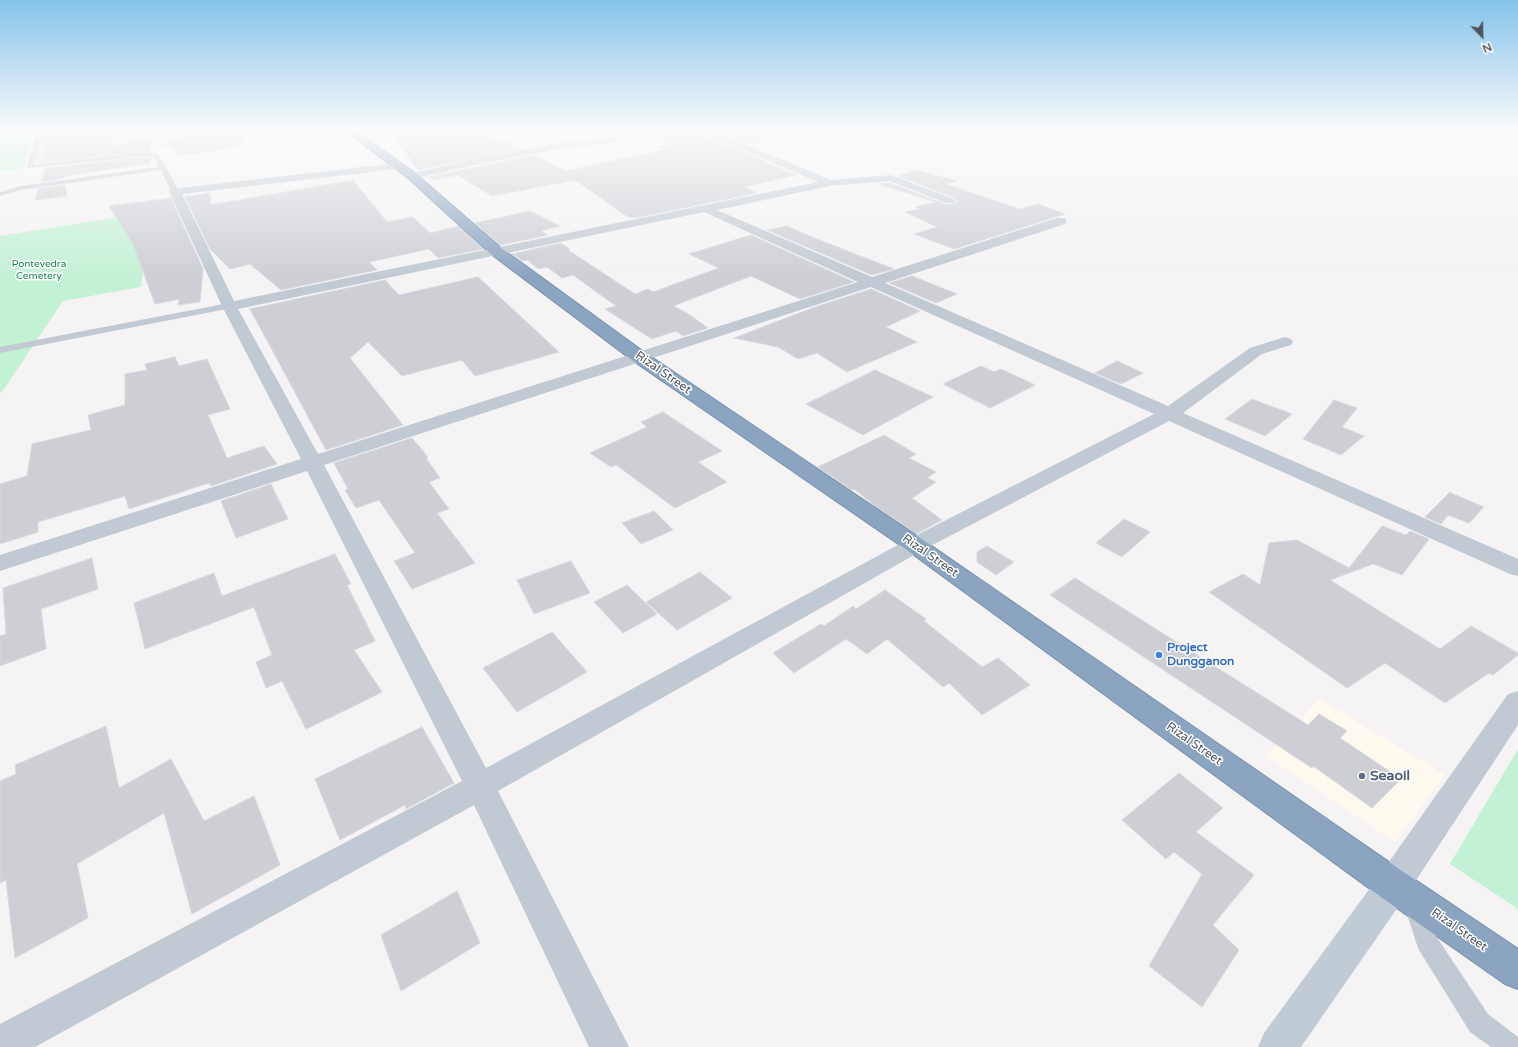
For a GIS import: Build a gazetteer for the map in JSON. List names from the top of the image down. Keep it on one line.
{"streets":{"highway":["Rizal Street"]},"parks":["Pontevedra Cemetery"],"places":["Project Dungganon","Seaoil"],"north":"bottom right"}
